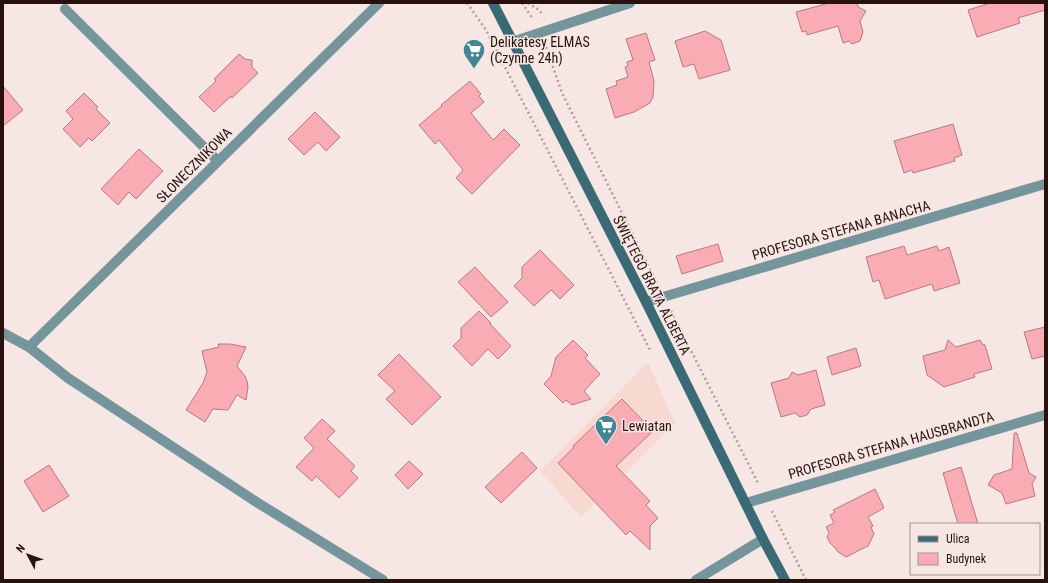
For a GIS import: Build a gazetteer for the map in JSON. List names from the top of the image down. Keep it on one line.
{"streets":{"street":["SŁONECZNIKOWA","PROFESORA STEFANA BANACHA","ŚWIĘTEGO BRATA ALBERTA","PROFESORA STEFANA HAUSBRANDTA"]},"crossings":[["PROFESORA STEFANA BANACHA","ŚWIĘTEGO BRATA ALBERTA"],["ŚWIĘTEGO BRATA ALBERTA","PROFESORA STEFANA HAUSBRANDTA"]],"places":{"supermarket":["Delikatesy ELMAS (Czynne 24h)","Lewiatan"]},"legend":["Ulica","Budynek"],"north":"top left"}
